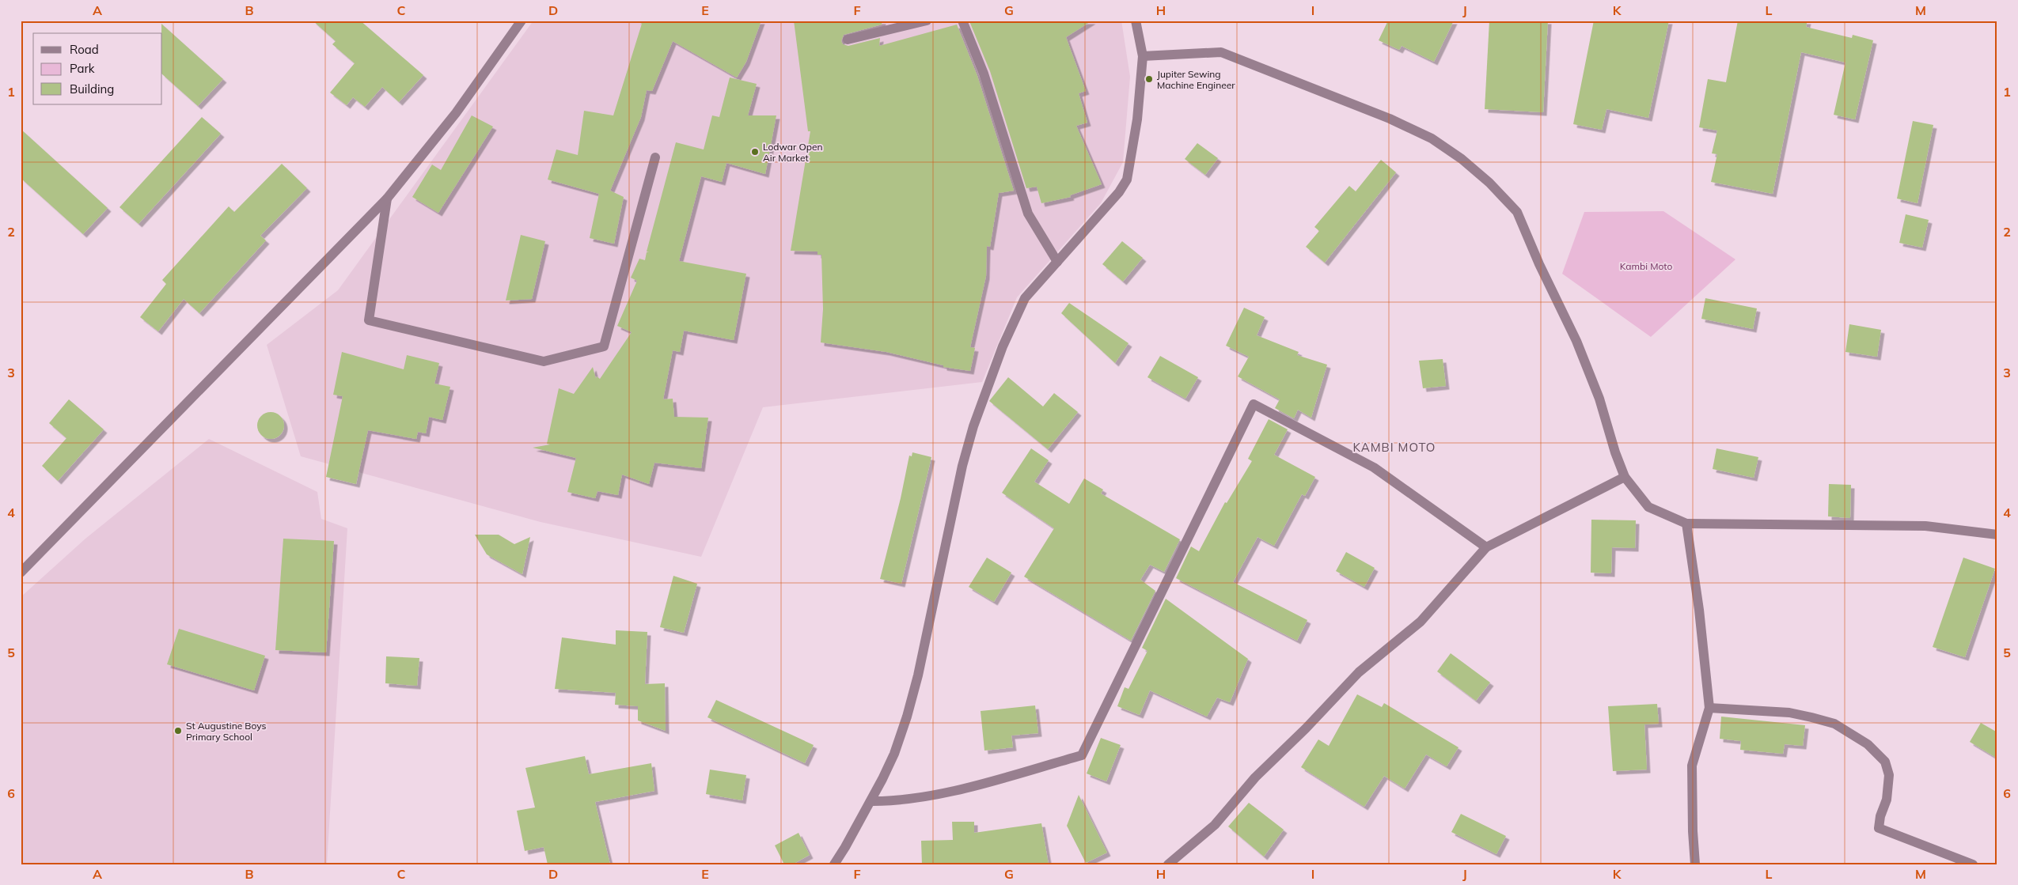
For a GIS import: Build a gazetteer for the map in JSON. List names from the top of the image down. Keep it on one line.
{"districts":["KAMBI MOTO"],"parks":["Kambi Moto"],"places":["Jupiter Sewing Machine Engineer","Lodwar Open Air Market","St Augustine Boys Primary School"],"legend":["Road","Park","Building"],"grid":{"columns":["A","B","C","D","E","F","G","H","I","J","K","L","M"],"rows":["1","2","3","4","5","6"]}}
